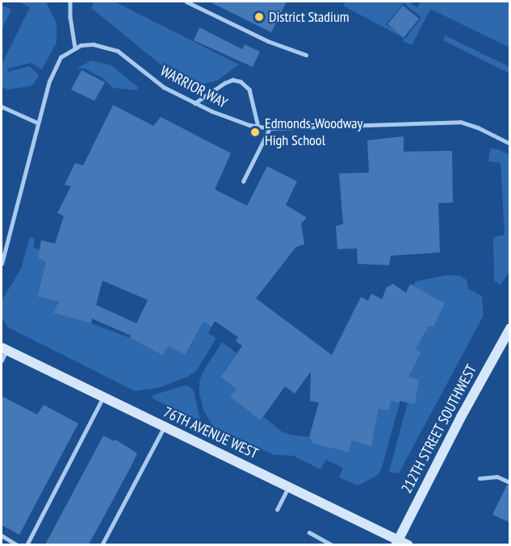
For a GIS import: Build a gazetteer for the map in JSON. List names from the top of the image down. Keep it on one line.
{"streets":{"street":["212TH STREET SOUTHWEST","76TH AVENUE WEST"],"lane":["WARRIOR WAY"]},"crossings":[["212TH STREET SOUTHWEST","76TH AVENUE WEST"]],"places":["District Stadium","Edmonds-Woodway High School"]}
